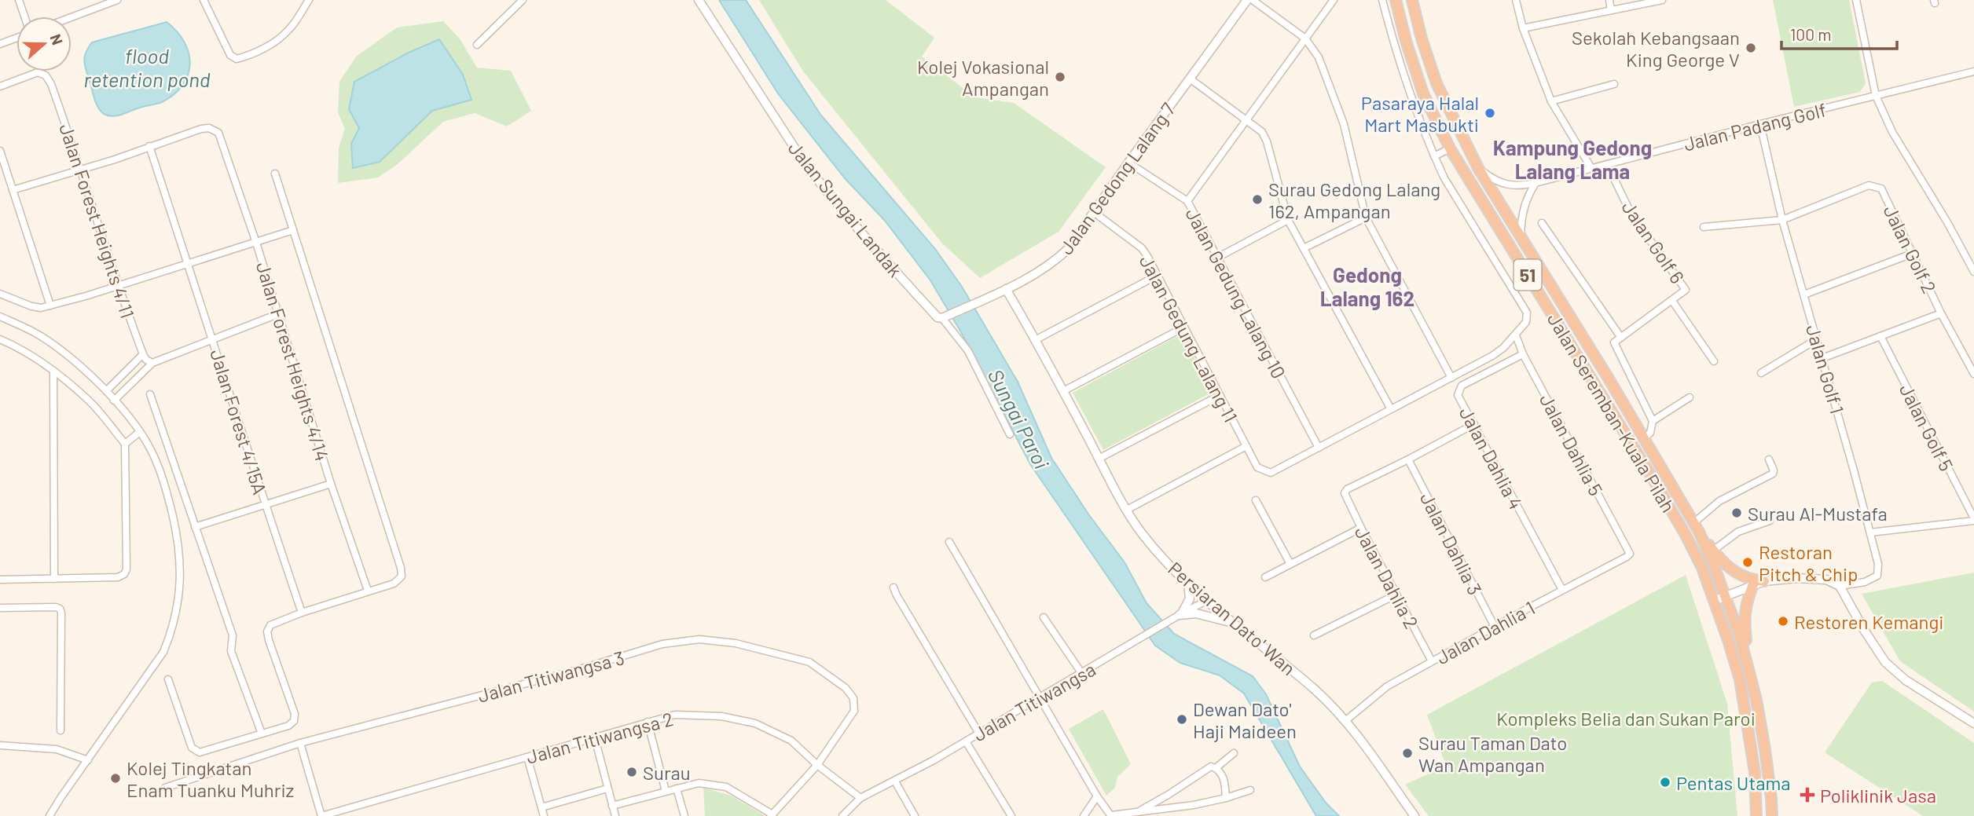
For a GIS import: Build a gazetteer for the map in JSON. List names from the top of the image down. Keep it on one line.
{"streets":{"highway":["51","Jalan Seremban-Kuala Pilah"],"street":["Jalan Padang Golf","Jalan Gedong Lalang 7","Jalan Sungai Landak","Jalan Forest Heights 4/11","Jalan Golf 6","Jalan Golf 2","Jalan Gedung Lalang 10","Jalan Gedung Lalang 11","Jalan Forest Heights 4/14","Jalan Golf 1","Jalan Forest 4/15A","Jalan Golf 5","Jalan Dahlia 5","Jalan Dahlia 4","Jalan Dahlia 3","Jalan Dahlia 2","Persiaran Dato' Wan","Jalan Dahlia 1","Jalan Titiwangsa 3","Jalan Titiwangsa","Jalan Titiwangsa 2"]},"crossings":[["Jalan Padang Golf","Jalan Golf 6"],["Jalan Padang Golf","Jalan Golf 1"],["Jalan Padang Golf","Jalan Seremban-Kuala Pilah"],["Jalan Gedong Lalang 7","Jalan Sungai Landak"],["Jalan Gedong Lalang 7","Jalan Gedung Lalang 10"],["Jalan Gedong Lalang 7","Jalan Gedung Lalang 11"],["Jalan Gedong Lalang 7","Persiaran Dato' Wan"],["Jalan Golf 2","Jalan Golf 1"],["Jalan Gedung Lalang 10","Jalan Gedung Lalang 11"],["Jalan Forest Heights 4/14","Jalan Forest 4/15A"],["Jalan Dahlia 5","Jalan Dahlia 4"],["Jalan Dahlia 5","Jalan Dahlia 1"],["Jalan Dahlia 4","Jalan Dahlia 1"],["Jalan Dahlia 3","Jalan Dahlia 2"],["Jalan Dahlia 3","Jalan Dahlia 1"],["Jalan Dahlia 2","Jalan Dahlia 1"],["Persiaran Dato' Wan","Jalan Dahlia 1"],["Persiaran Dato' Wan","Jalan Titiwangsa"],["Jalan Titiwangsa 3","Jalan Titiwangsa 2"],["Jalan Titiwangsa","Jalan Titiwangsa 2"]],"districts":["Kampung Gedong Lalang Lama","Gedong Lalang 162"],"water":["flood retention pond","Sungai Paroi"],"parks":["Kompleks Belia dan Sukan Paroi"],"places":{"other":["Sekolah Kebangsaan King George V","Kolej Vokasional Ampangan","Pasaraya Halal Mart Masbukti","Surau Gedong Lalang 162, Ampangan","Surau Al-Mustafa","Restoran Pitch & Chip","Restoren Kemangi","Dewan Dato' Haji Maideen","Surau Taman Dato Wan Ampangan","Surau","Kolej Tingkatan Enam Tuanku Muhriz","Pentas Utama"],"health":["Poliklinik Jasa"]},"scale_bar":"100 m","north":"right"}
